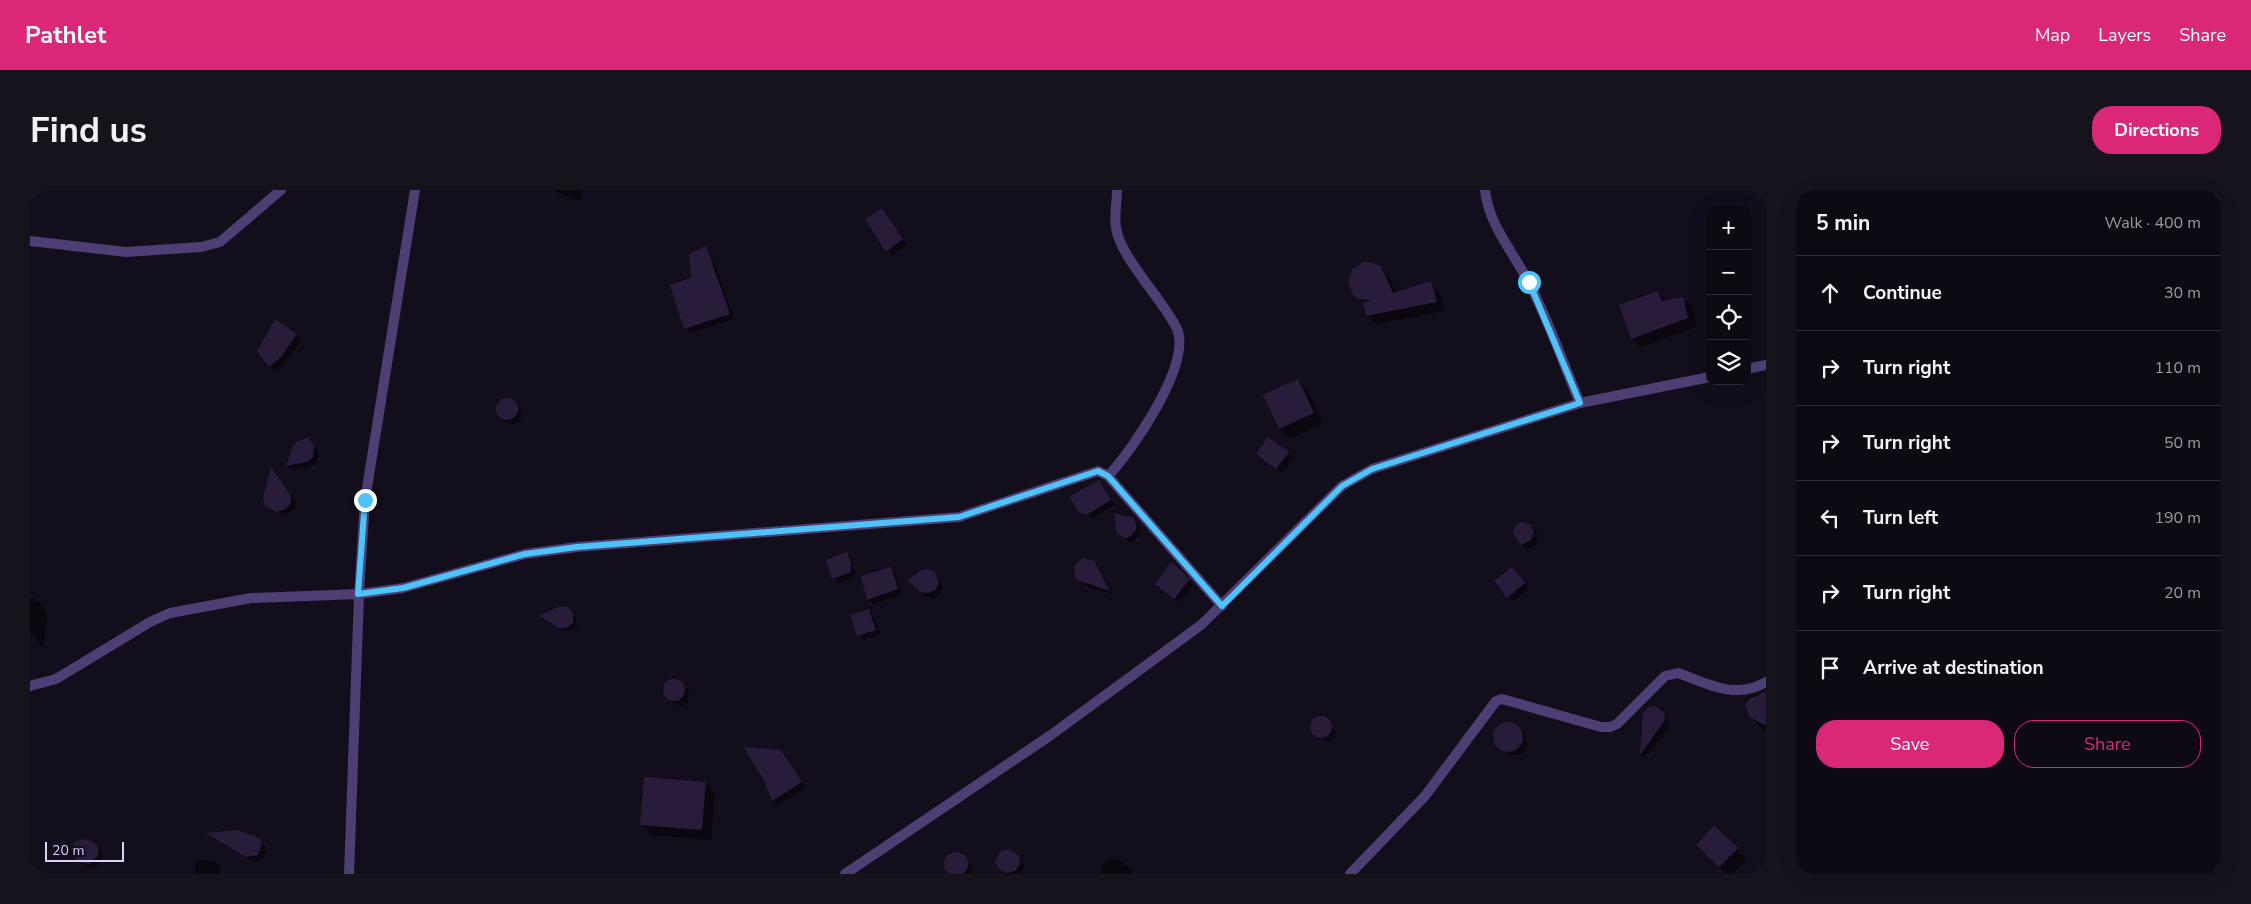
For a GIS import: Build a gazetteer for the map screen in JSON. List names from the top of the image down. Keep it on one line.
{"scale_bar":"20 m","page":{"header":"Pathlet","nav":["Map","Layers","Share"],"buttons":["Directions",["Save","Share"]],"title":"Find us","heading":["5 min","Walk · 400 m"],"map_buttons":["+","−"],"list":[["Continue","30 m"],["Turn right","110 m"],["Turn right","50 m"],["Turn left","190 m"],["Turn right","20 m"],"Arrive at destination"],"scale":"20 m"}}
